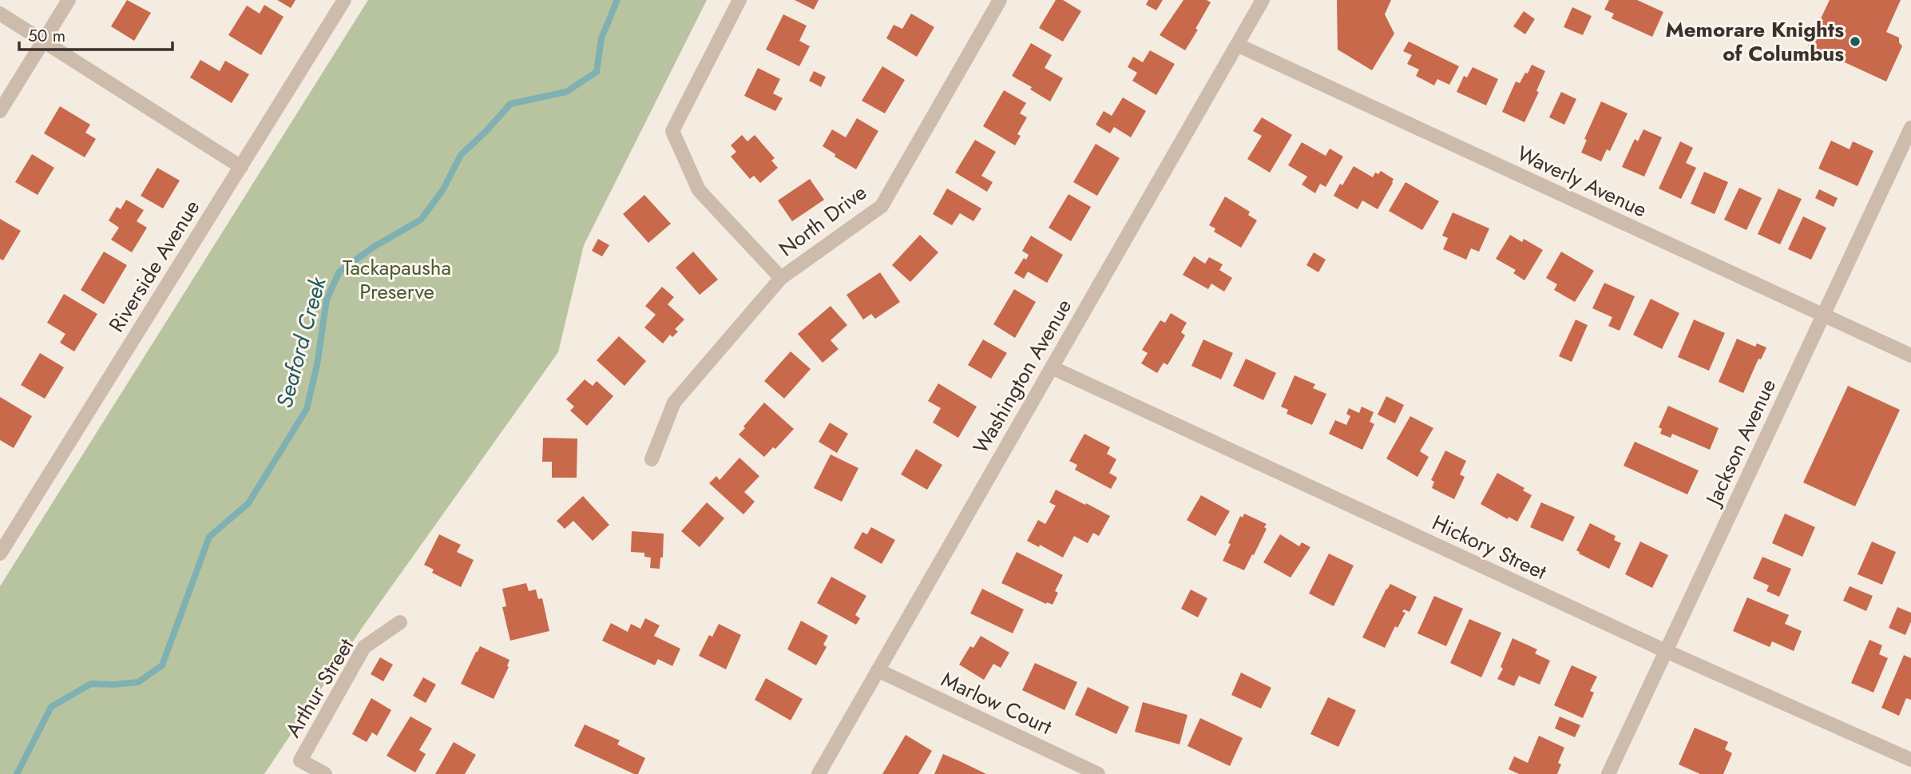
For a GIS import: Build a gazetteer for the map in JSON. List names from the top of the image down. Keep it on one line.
{"streets":{"street":["Waverly Avenue","North Drive","Riverside Avenue","Washington Avenue","Jackson Avenue","Hickory Street","Arthur Street","Marlow Court"]},"crossings":[["Waverly Avenue","Washington Avenue"],["Waverly Avenue","Jackson Avenue"],["Washington Avenue","Hickory Street"],["Washington Avenue","Marlow Court"],["Jackson Avenue","Hickory Street"]],"water":["Seaford Creek"],"parks":["Tackapausha Preserve"],"places":["Memorare Knights of Columbus"],"scale_bar":"50 m"}
